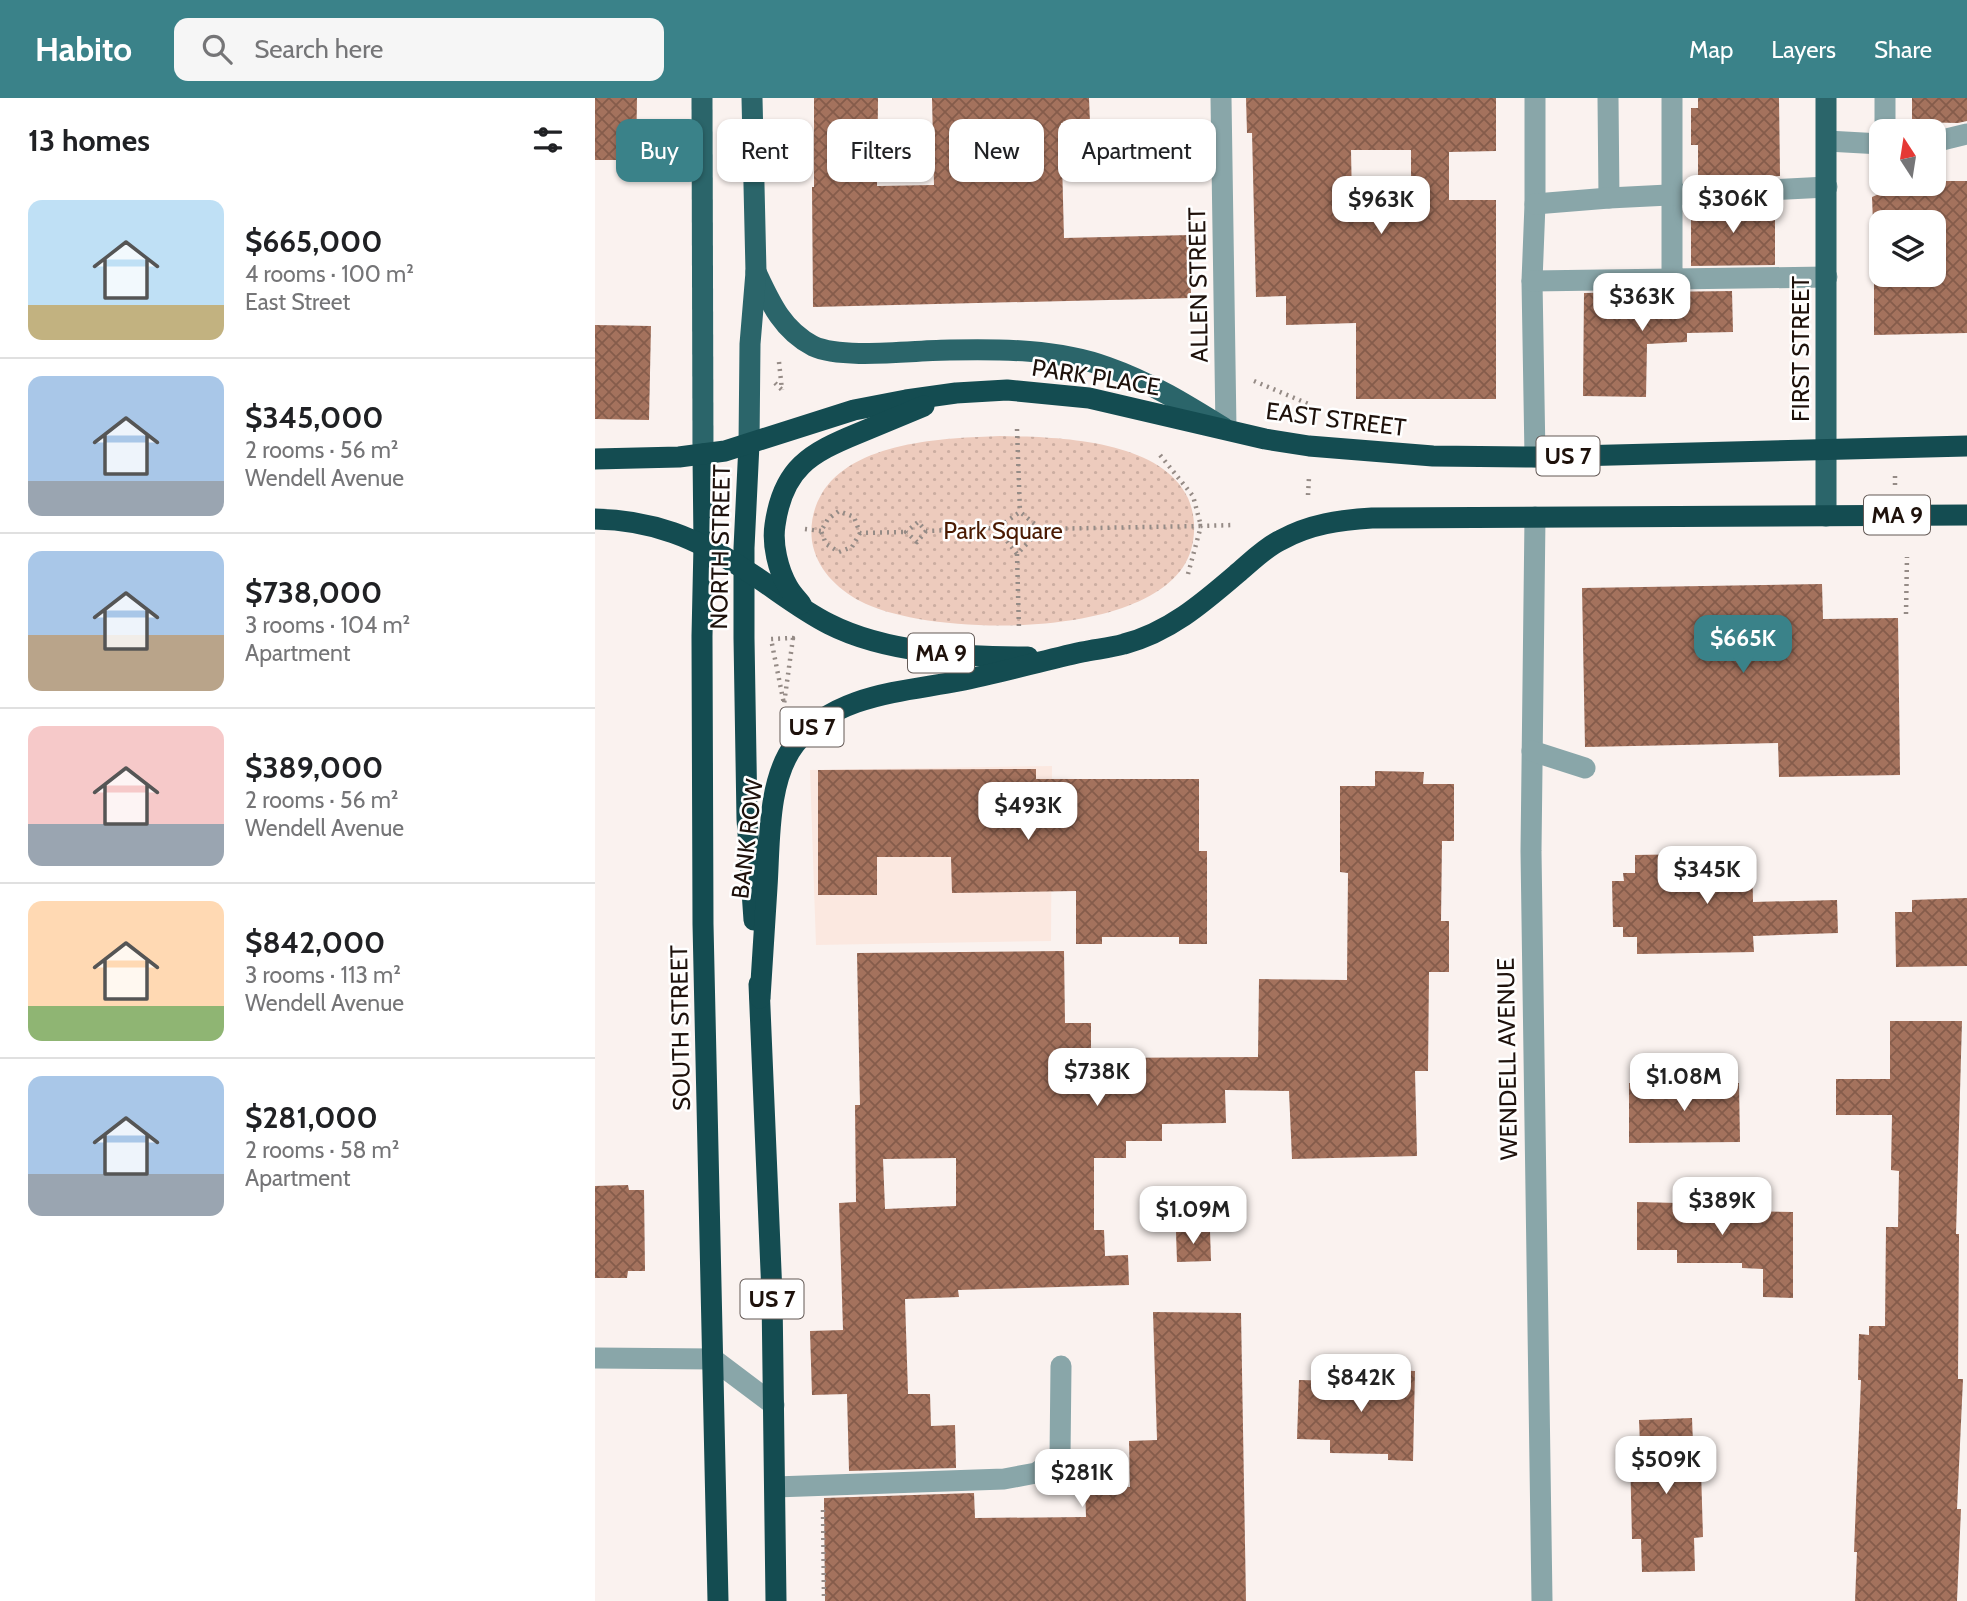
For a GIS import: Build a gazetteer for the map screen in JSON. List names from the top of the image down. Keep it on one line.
{"streets":{"highway":["PARK PLACE","EAST STREET","US 7","MA 9","NORTH STREET","BANK ROW","SOUTH STREET"],"main road":["FIRST STREET"],"street":["ALLEN STREET","WENDELL AVENUE"]},"crossings":[["ALLEN STREET","PARK PLACE"],["ALLEN STREET","EAST STREET"],["FIRST STREET","EAST STREET"],["FIRST STREET","US 7"],["FIRST STREET","MA 9"],["PARK PLACE","EAST STREET"],["PARK PLACE","NORTH STREET"],["PARK PLACE","BANK ROW"],["PARK PLACE","SOUTH STREET"],["EAST STREET","NORTH STREET"],["US 7","MA 9"],["US 7","NORTH STREET"],["US 7","BANK ROW"],["US 7","WENDELL AVENUE"],["MA 9","BANK ROW"],["MA 9","SOUTH STREET"],["NORTH STREET","BANK ROW"],["NORTH STREET","SOUTH STREET"],["BANK ROW","SOUTH STREET"],["BANK ROW","WENDELL AVENUE"]],"parks":["Park Square"],"north":"top","page":{"header":"Habito","search":"Search here","nav":["Map","Layers","Share"],"heading":"13 homes","chip":["Buy","Rent","Filters","New","Apartment"],"price":["$306K","$963K","$363K","$665K","$493K","$345K","$738K","$1.08M","$389K","$1.09M","$842K","$509K","$281K"],"list":[{"name":"$665,000","note":"4 rooms · 100 m² · East Street"},{"name":"$345,000","note":"2 rooms · 56 m² · Wendell Avenue"},{"name":"$738,000","note":"3 rooms · 104 m² · Apartment"},{"name":"$389,000","note":"2 rooms · 56 m² · Wendell Avenue"},{"name":"$842,000","note":"3 rooms · 113 m² · Wendell Avenue"},{"name":"$281,000","note":"2 rooms · 58 m² · Apartment"}]}}
